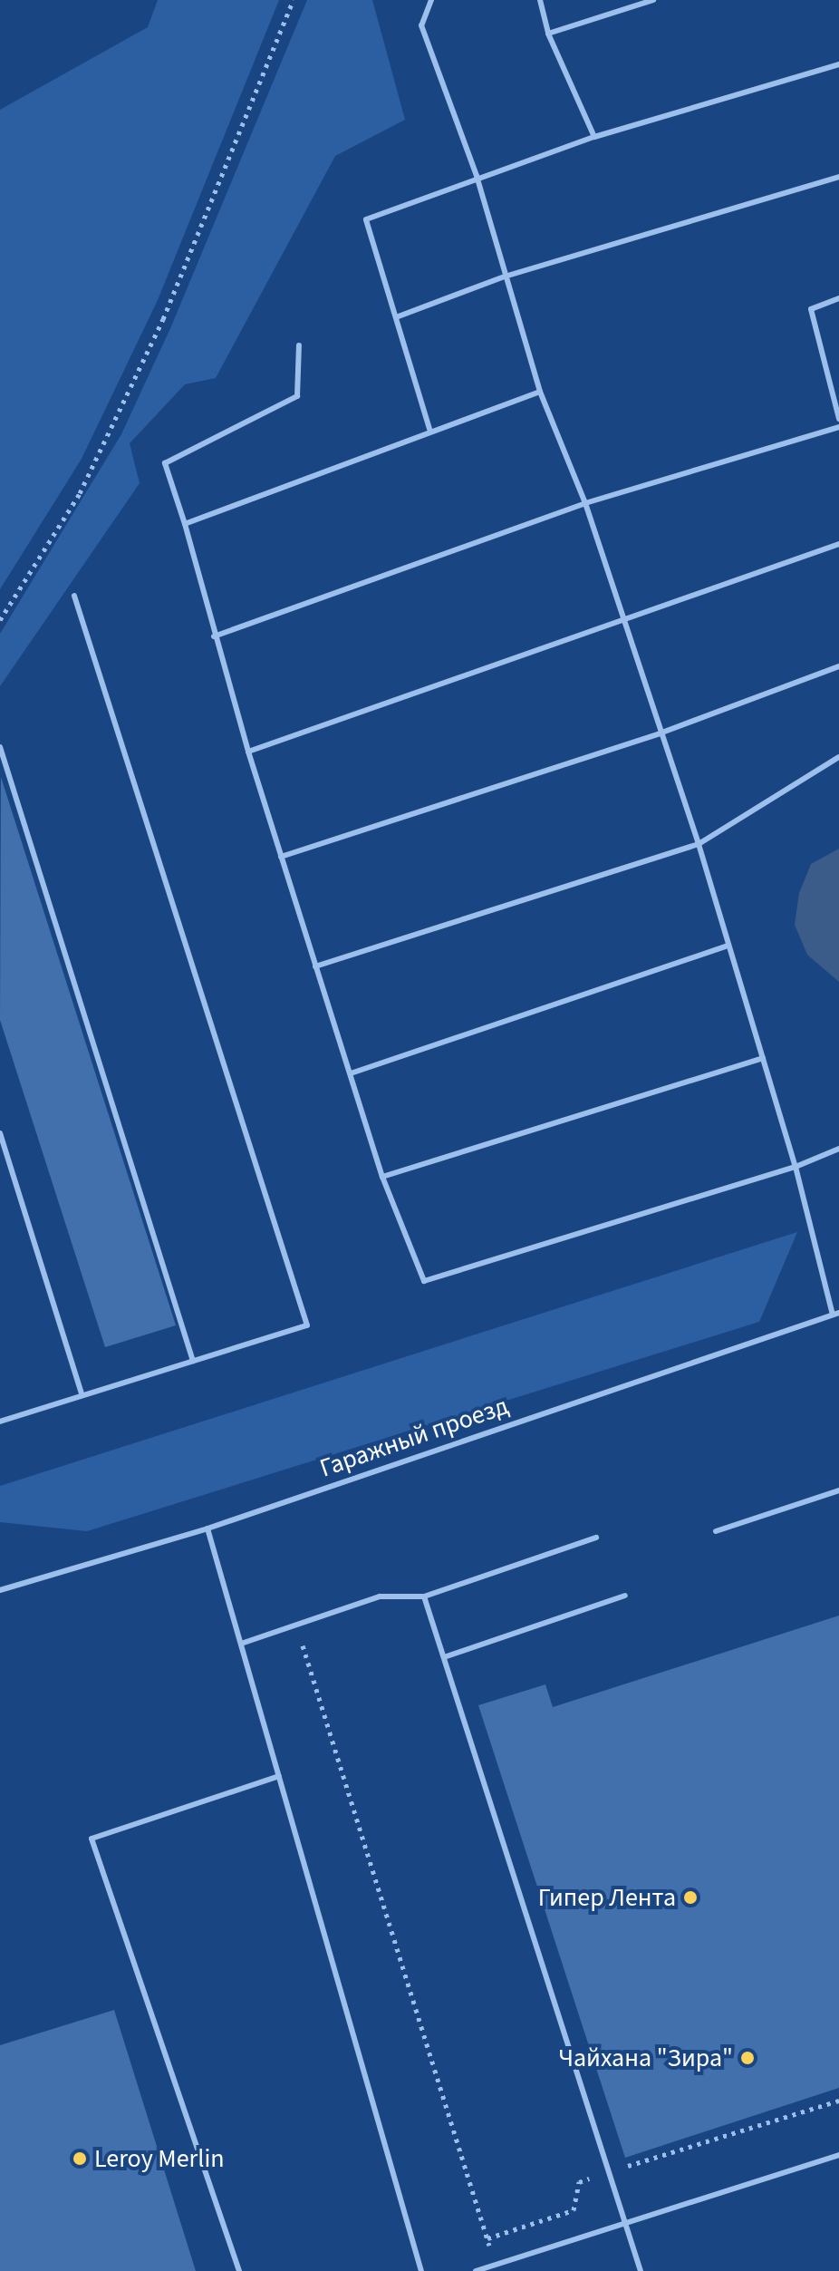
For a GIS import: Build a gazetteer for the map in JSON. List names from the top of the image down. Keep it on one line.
{"streets":{"lane":["Гаражный проезд"]},"places":["Гипер Лента","Чайхана \"Зира\"","Leroy Merlin"]}
